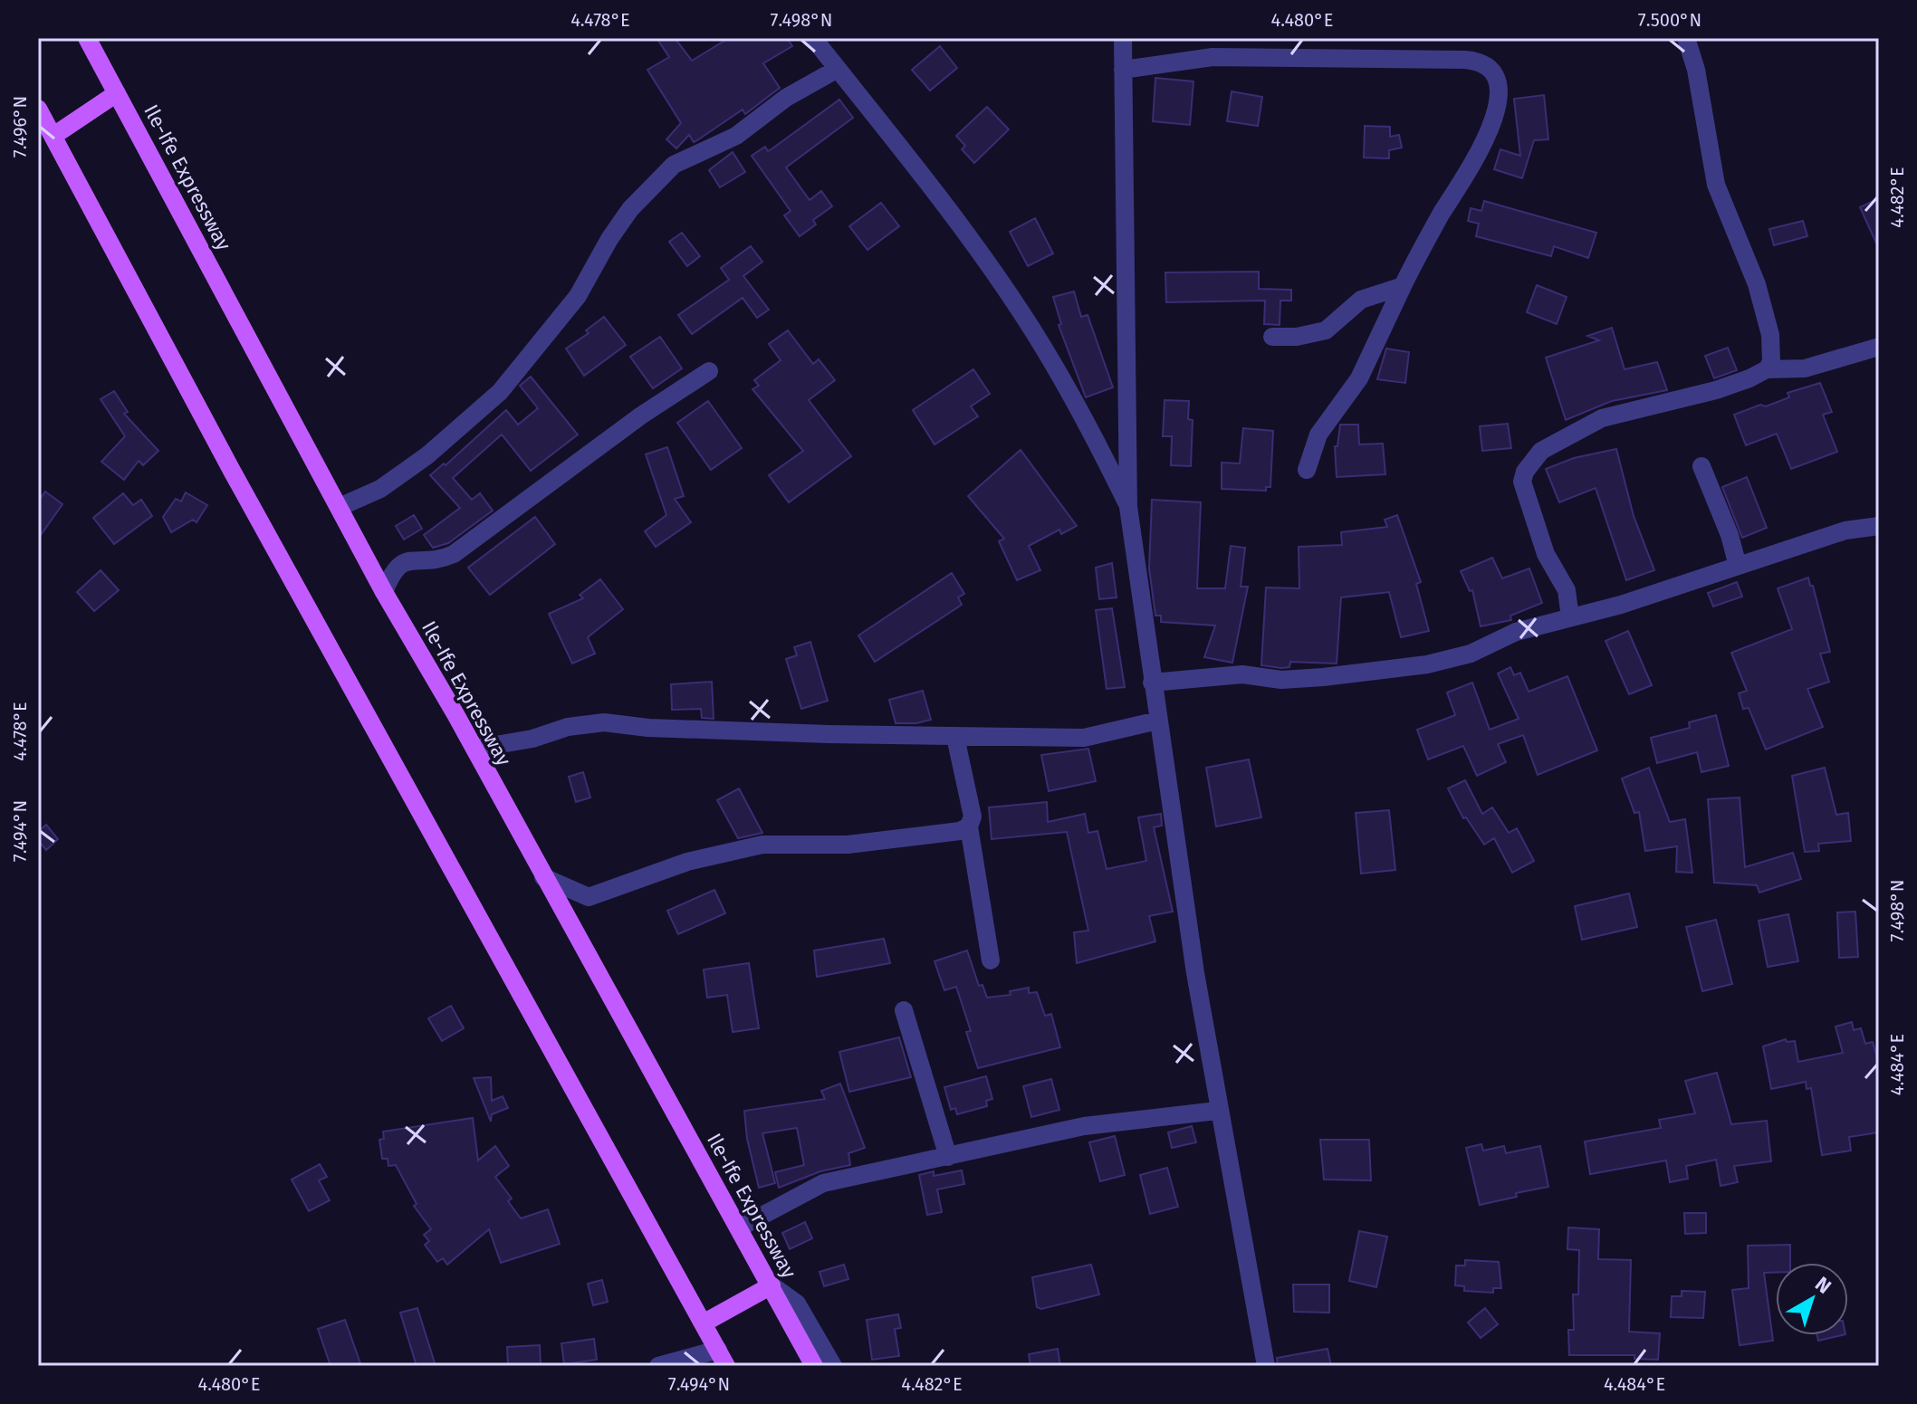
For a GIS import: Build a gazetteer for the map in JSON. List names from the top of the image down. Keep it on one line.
{"streets":{"main road":["Ile-Ife Expressway"]},"north":"top right","coordinates":["4.478°E","7.498°N","4.480°E","7.500°N","7.496°N","4.482°E","7.494°N","4.484°E"]}
